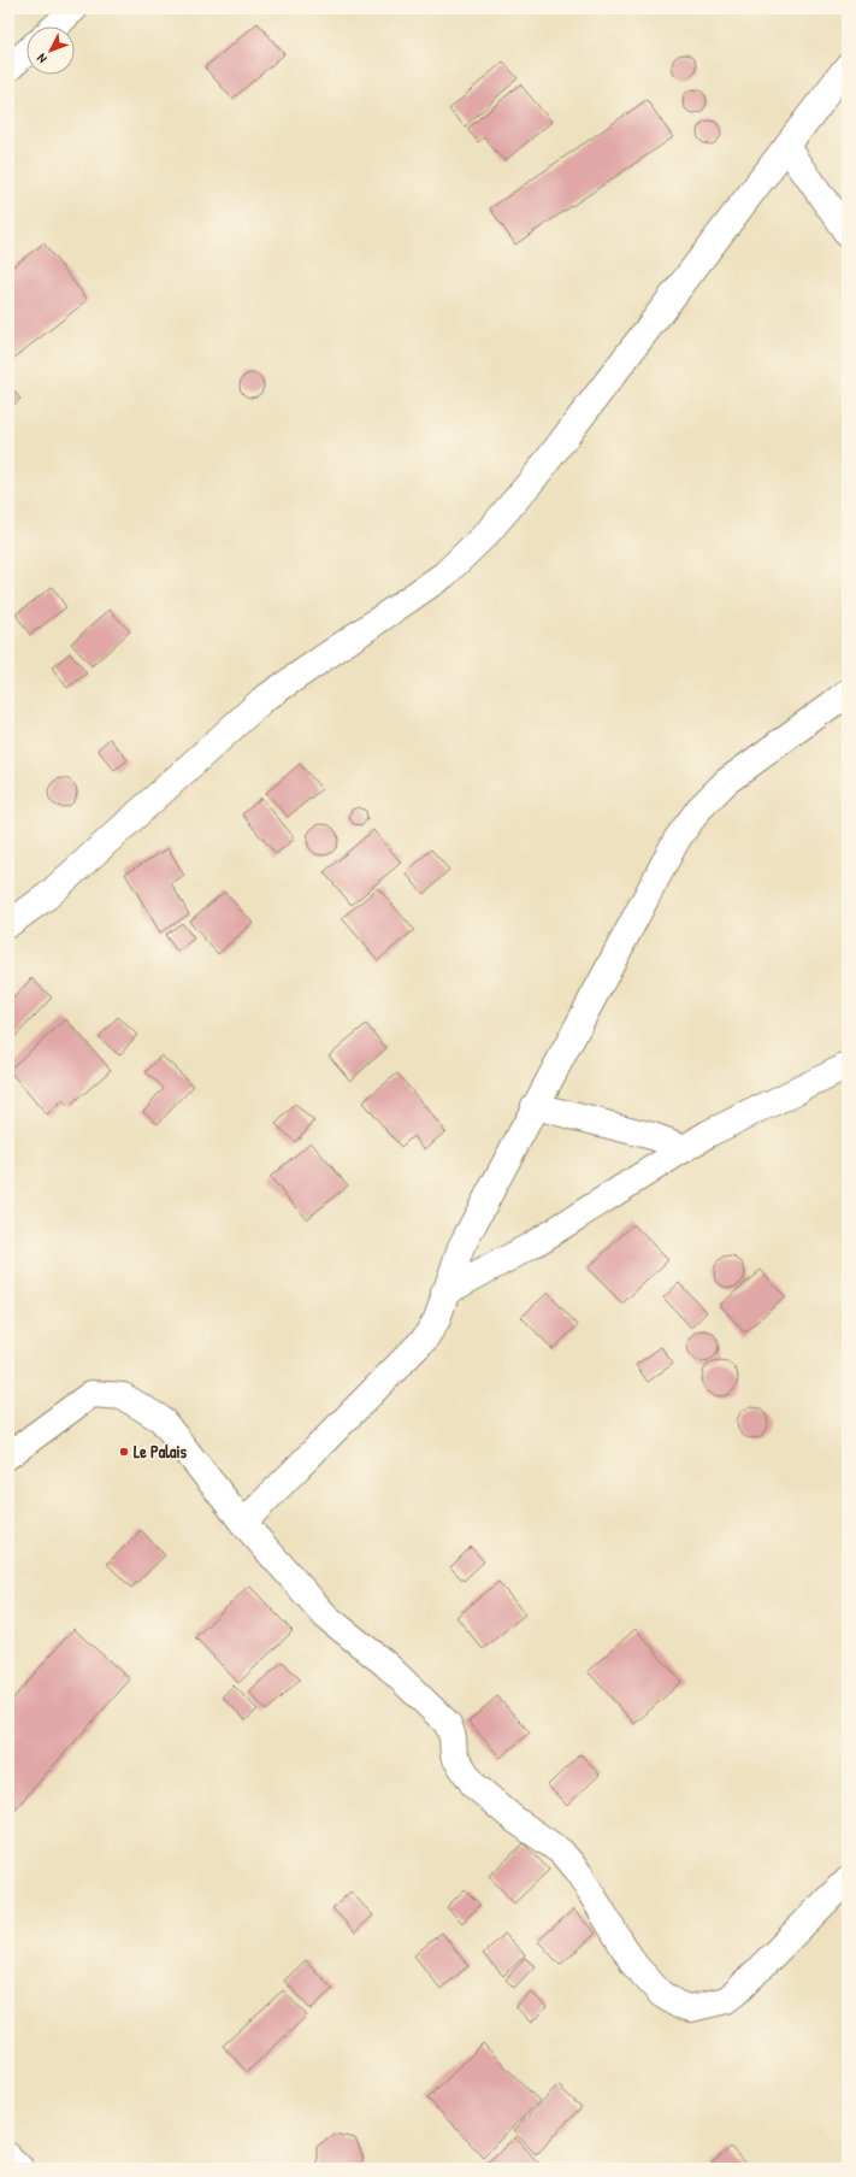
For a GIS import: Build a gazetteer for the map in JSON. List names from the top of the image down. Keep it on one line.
{"places":["Le Palais"],"north":"bottom left"}
